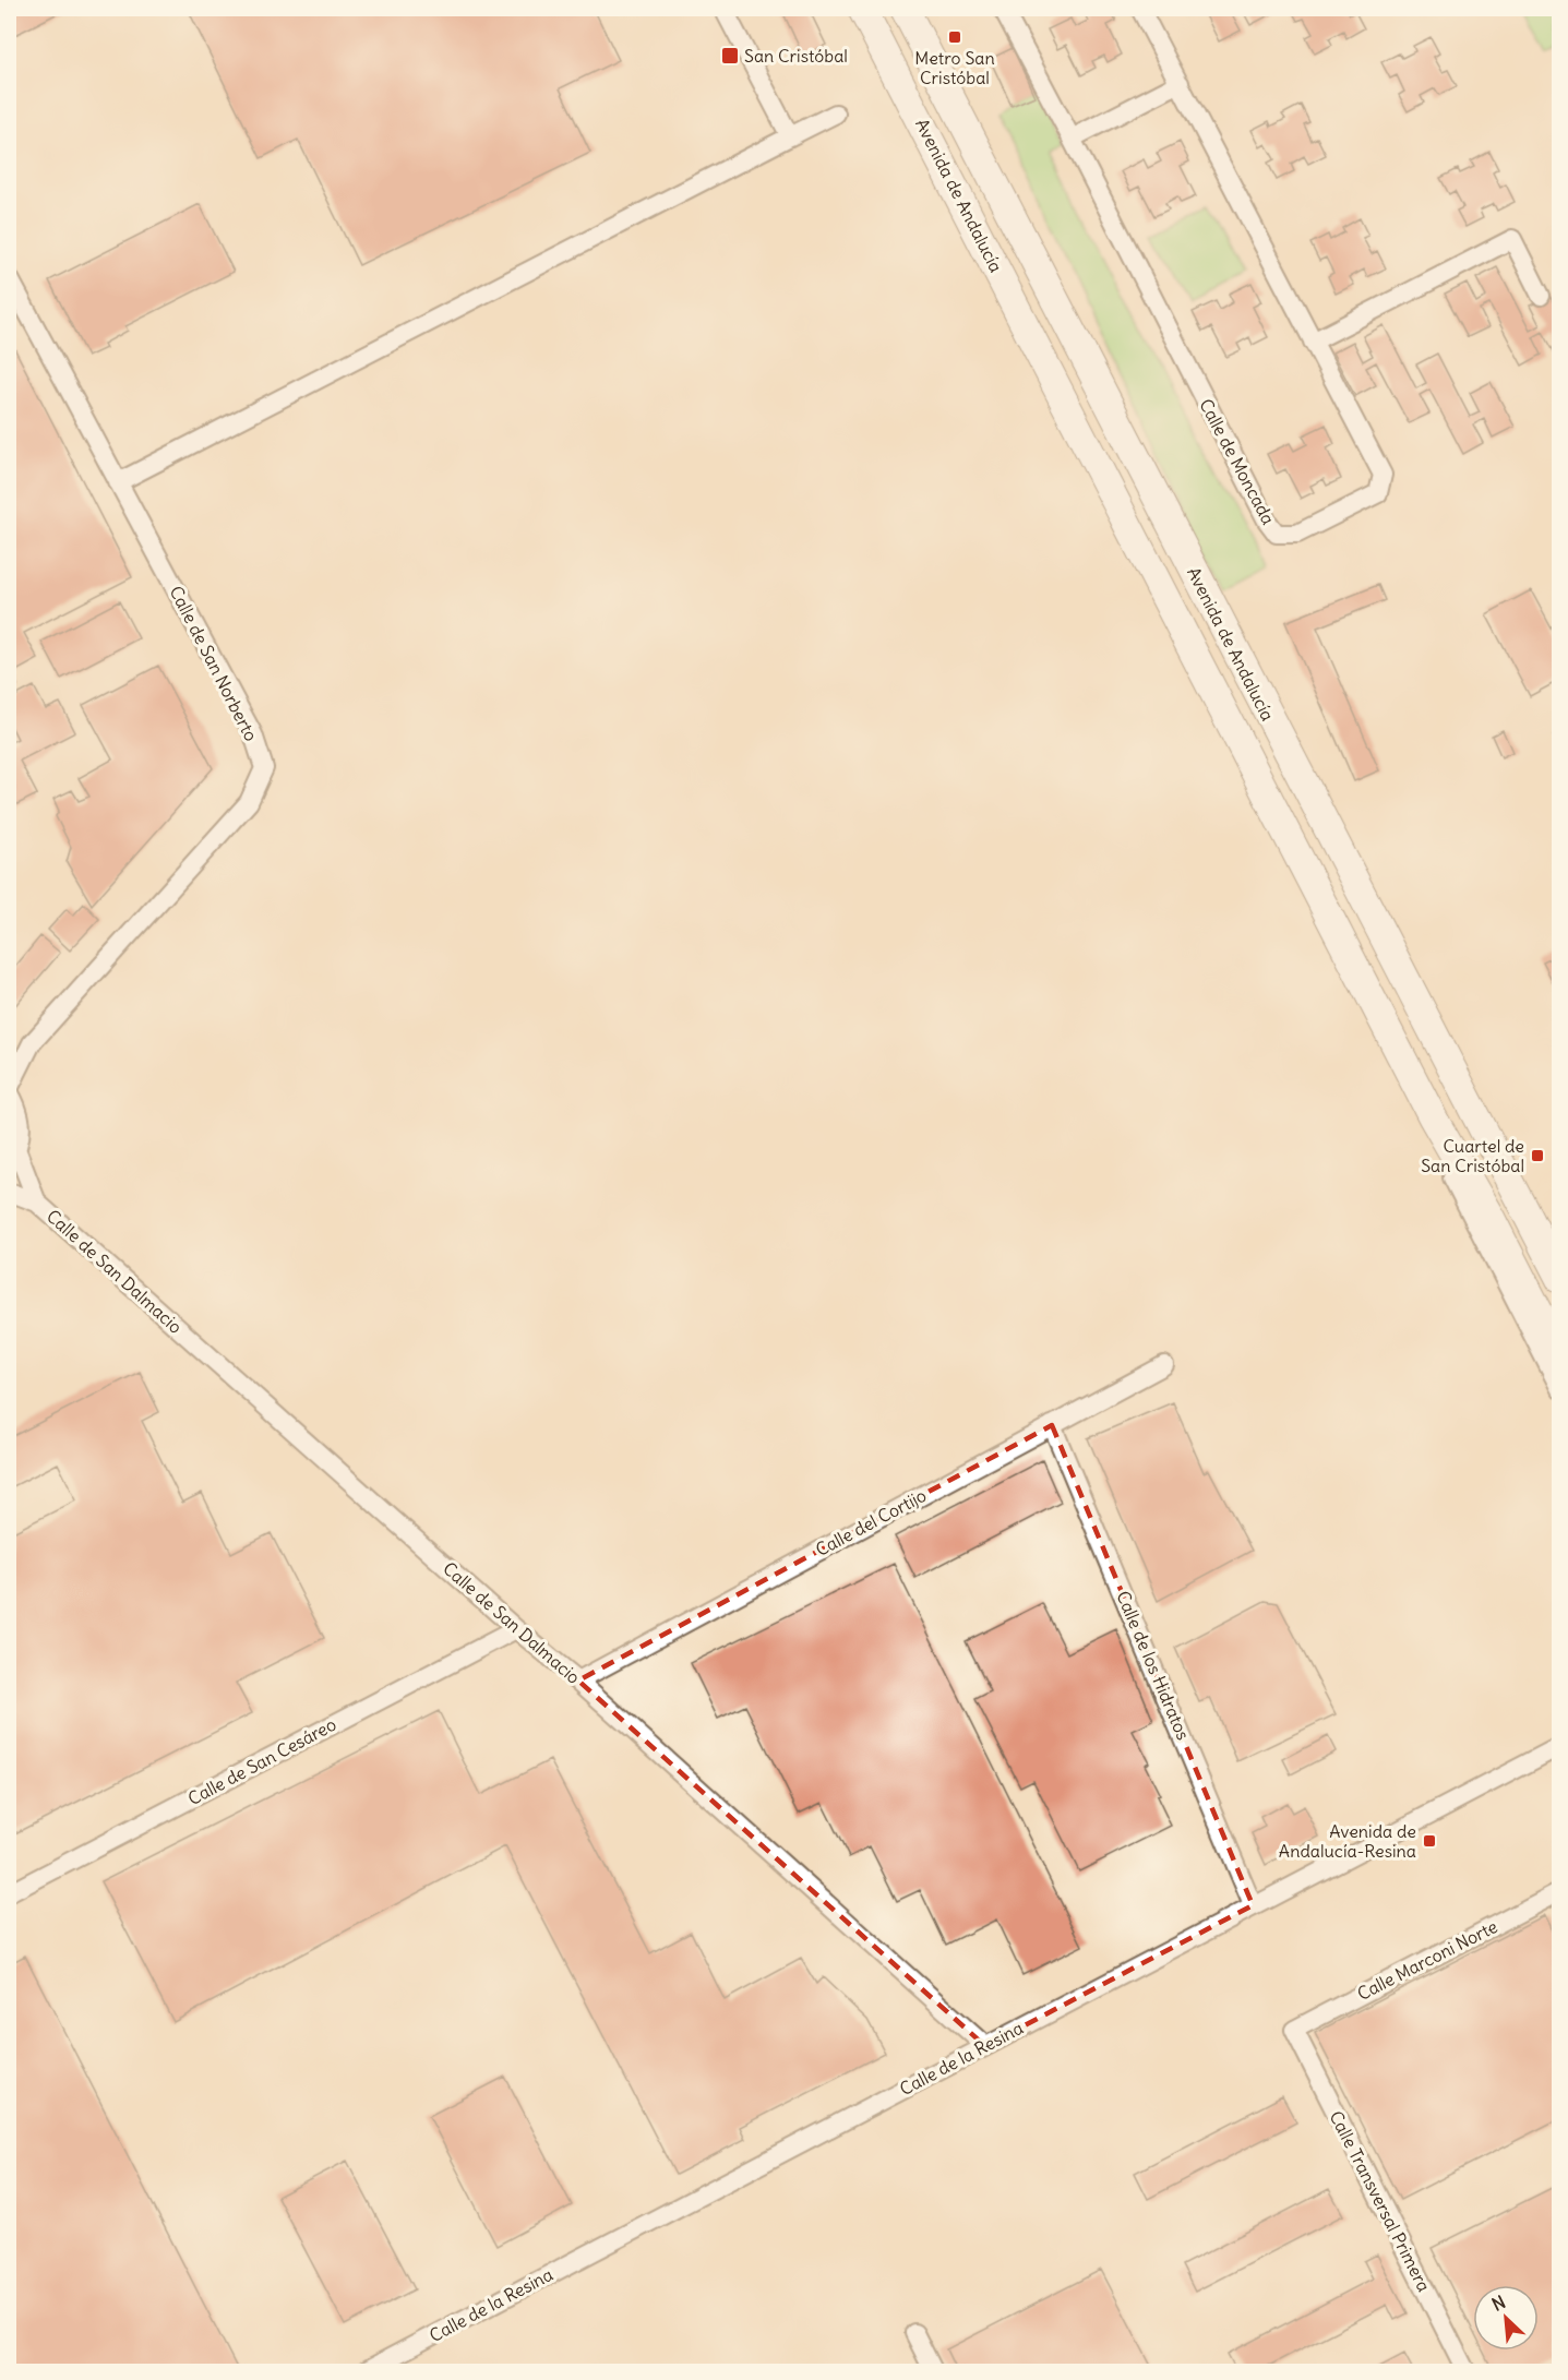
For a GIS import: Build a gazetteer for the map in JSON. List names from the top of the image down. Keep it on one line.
{"streets":{"main road":["Avenida de Andalucía"],"street":["Calle de Moncada","Calle de San Norberto","Calle de San Dalmacio","Calle del Cortijo","Calle de los Hidratos","Calle de San Cesáreo","Calle Marconi Norte","Calle de la Resina","Calle Transversal Primera"]},"crossings":[["Calle de San Dalmacio","Calle del Cortijo"],["Calle de San Dalmacio","Calle de San Cesáreo"],["Calle de San Dalmacio","Calle de la Resina"],["Calle del Cortijo","Calle de los Hidratos"],["Calle de los Hidratos","Calle de la Resina"],["Calle Marconi Norte","Calle Transversal Primera"]],"places":{"transit":["Metro San Cristóbal","San Cristóbal","Cuartel de San Cristóbal","Avenida de Andalucía-Resina"]},"north":"top left"}
